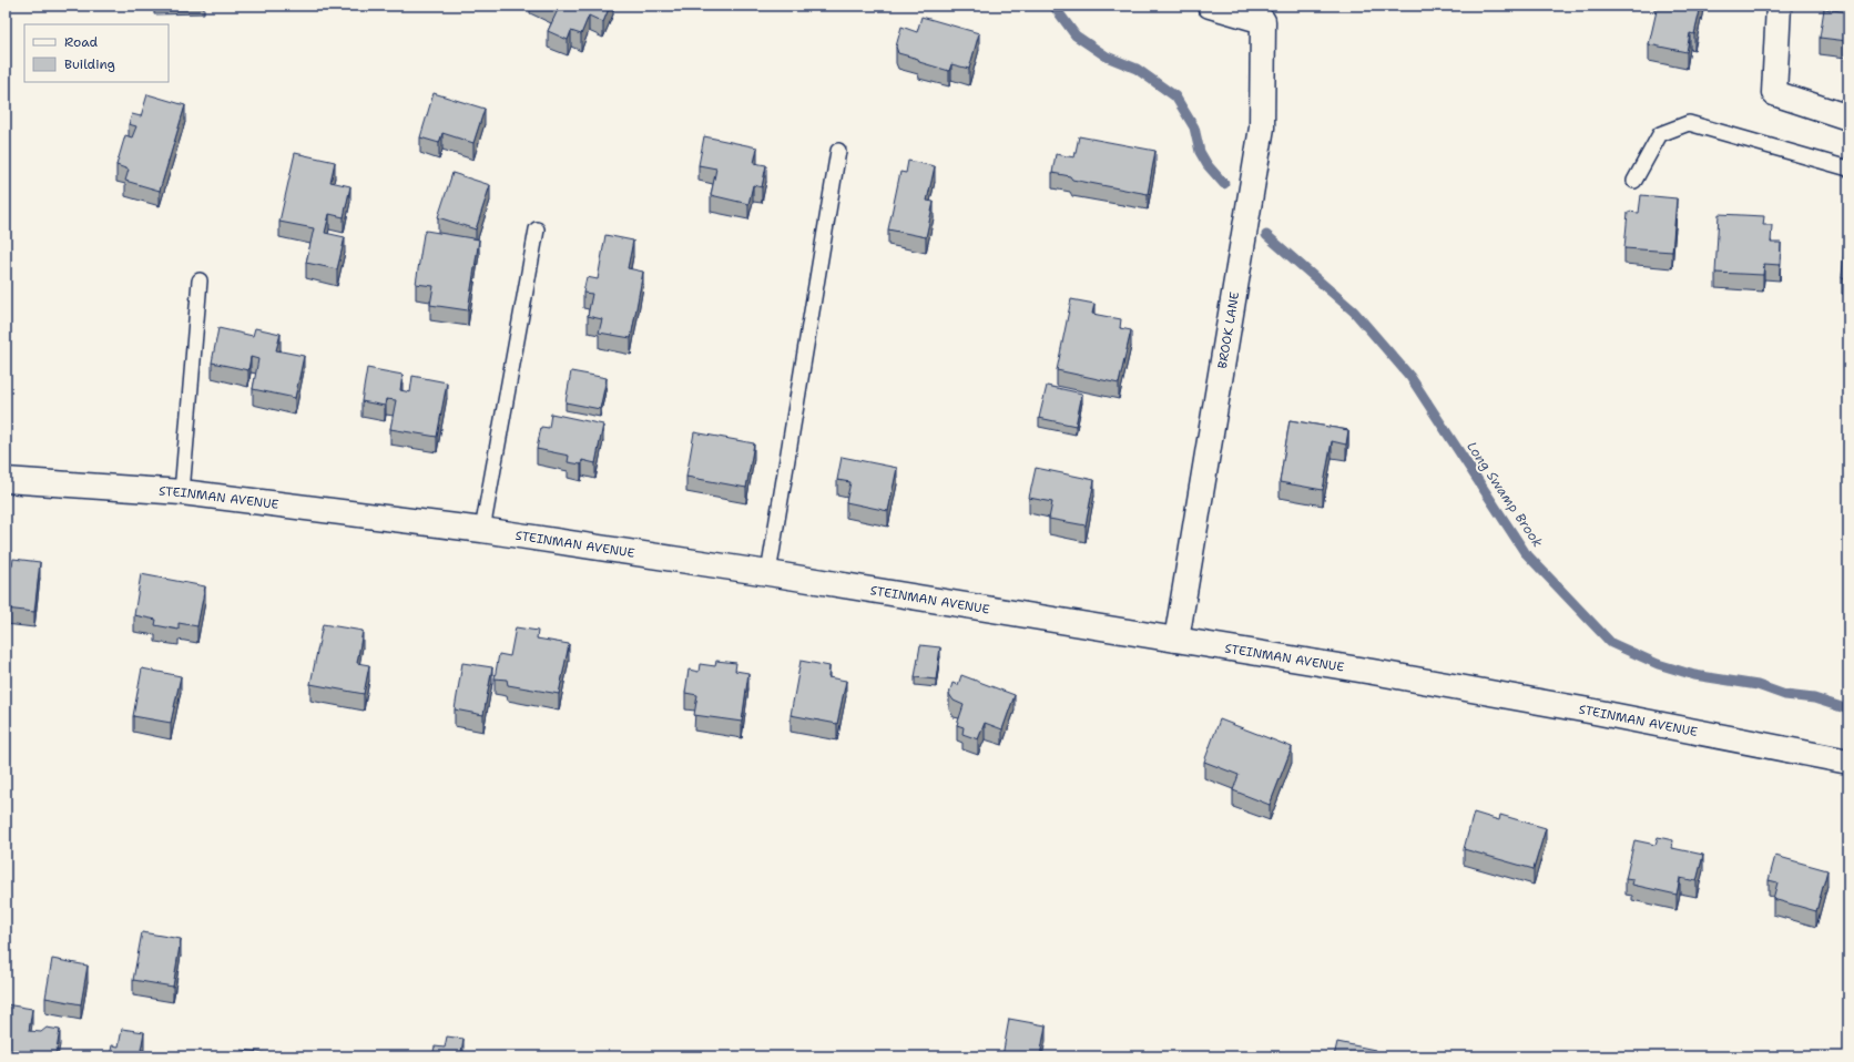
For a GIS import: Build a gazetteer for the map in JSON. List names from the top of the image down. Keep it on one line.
{"streets":{"street":["BROOK LANE","STEINMAN AVENUE"]},"crossings":[["BROOK LANE","STEINMAN AVENUE"]],"water":["Long Swamp Brook"],"legend":["Road","Building"]}
